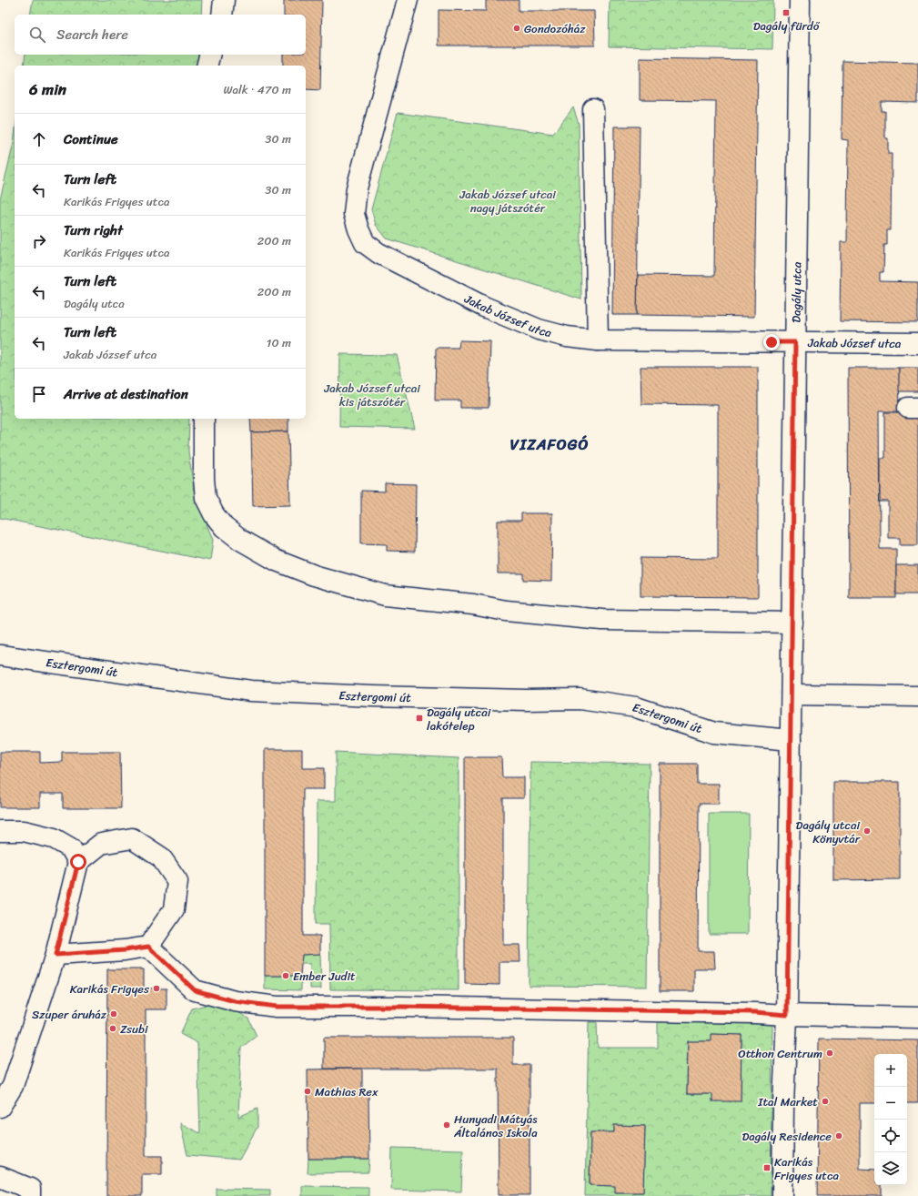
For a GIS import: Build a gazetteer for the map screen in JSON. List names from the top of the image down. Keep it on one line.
{"streets":{"street":["Dagály utca","Jakab József utca","Esztergomi út"]},"crossings":[["Dagály utca","Jakab József utca"],["Dagály utca","Esztergomi út"]],"districts":["VIZAFOGÓ"],"parks":["Jakab József utcai nagy játszótér","Jakab József utcai kis játszótér"],"places":{"transit":["Dagály fürdő","Dagály utcai lakótelep","Karikás Frigyes utca"],"other":["Gondozóház","Dagály utcai Könyvtár","Ember Judit","Karikás Frigyes","Szuper áruház","Zsubi","Otthon Centrum","Mathias Rex","Ital Market","Hunyadi Mátyás Általános Iskola","Dagály Residence"]},"page":{"search":"Search here","heading":["6 min","Walk · 470 m"],"list":[["Continue","30 m"],["Turn left","Karikás Frigyes utca","30 m"],["Turn right","Karikás Frigyes utca","200 m"],["Turn left","Dagály utca","200 m"],["Turn left","Jakab József utca","10 m"],"Arrive at destination"],"map_buttons":["+","−"]}}
